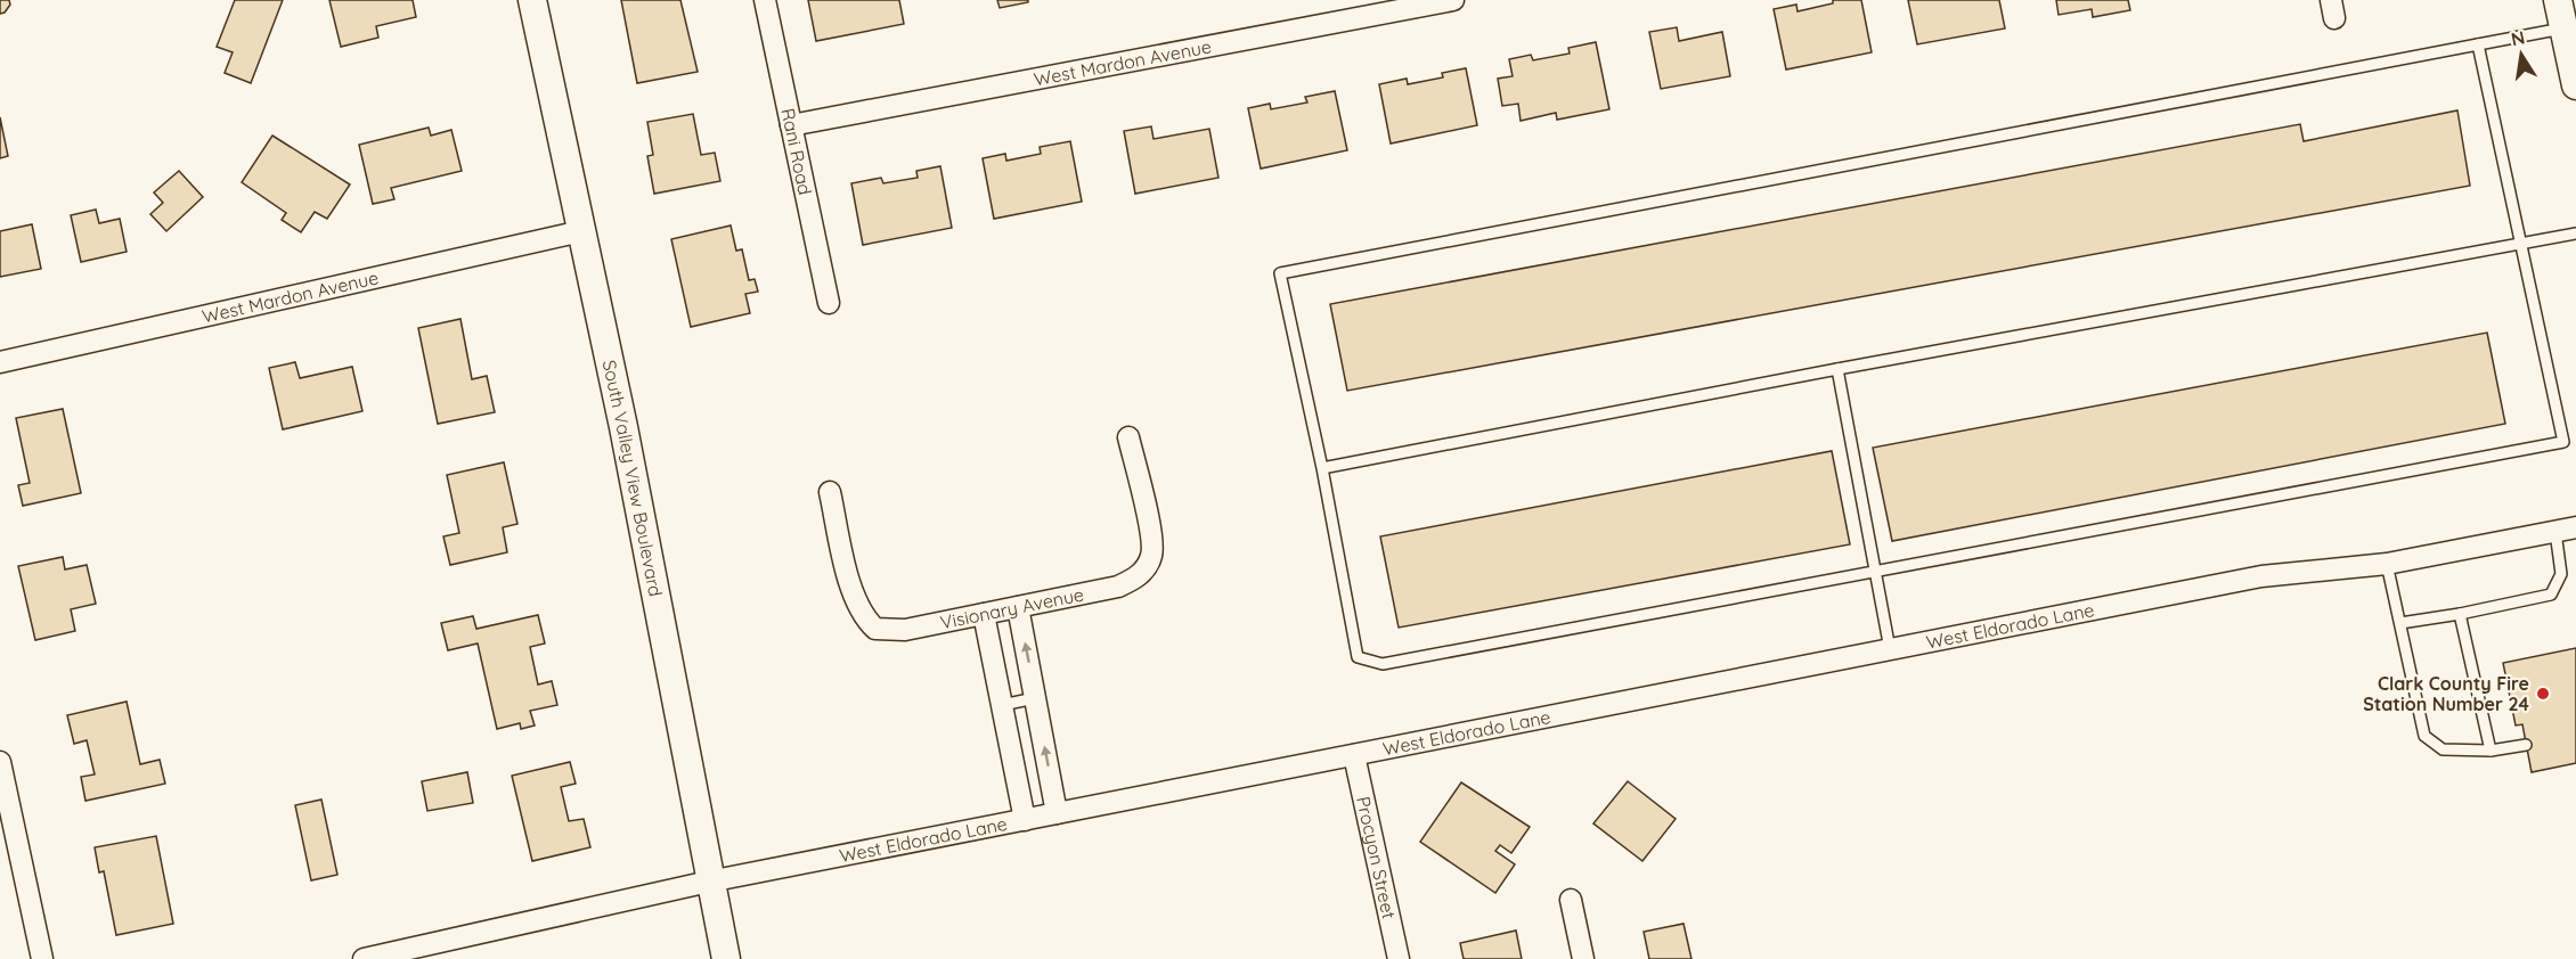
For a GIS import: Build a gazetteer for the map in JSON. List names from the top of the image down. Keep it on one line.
{"streets":{"main road":["South Valley View Boulevard"],"street":["West Mardon Avenue","Rani Road","Visionary Avenue","West Eldorado Lane","Procyon Street"]},"crossings":[["West Mardon Avenue","Rani Road"],["West Mardon Avenue","South Valley View Boulevard"],["South Valley View Boulevard","West Eldorado Lane"],["West Eldorado Lane","Procyon Street"]],"places":["Clark County Fire Station Number 24"],"north":"top"}
